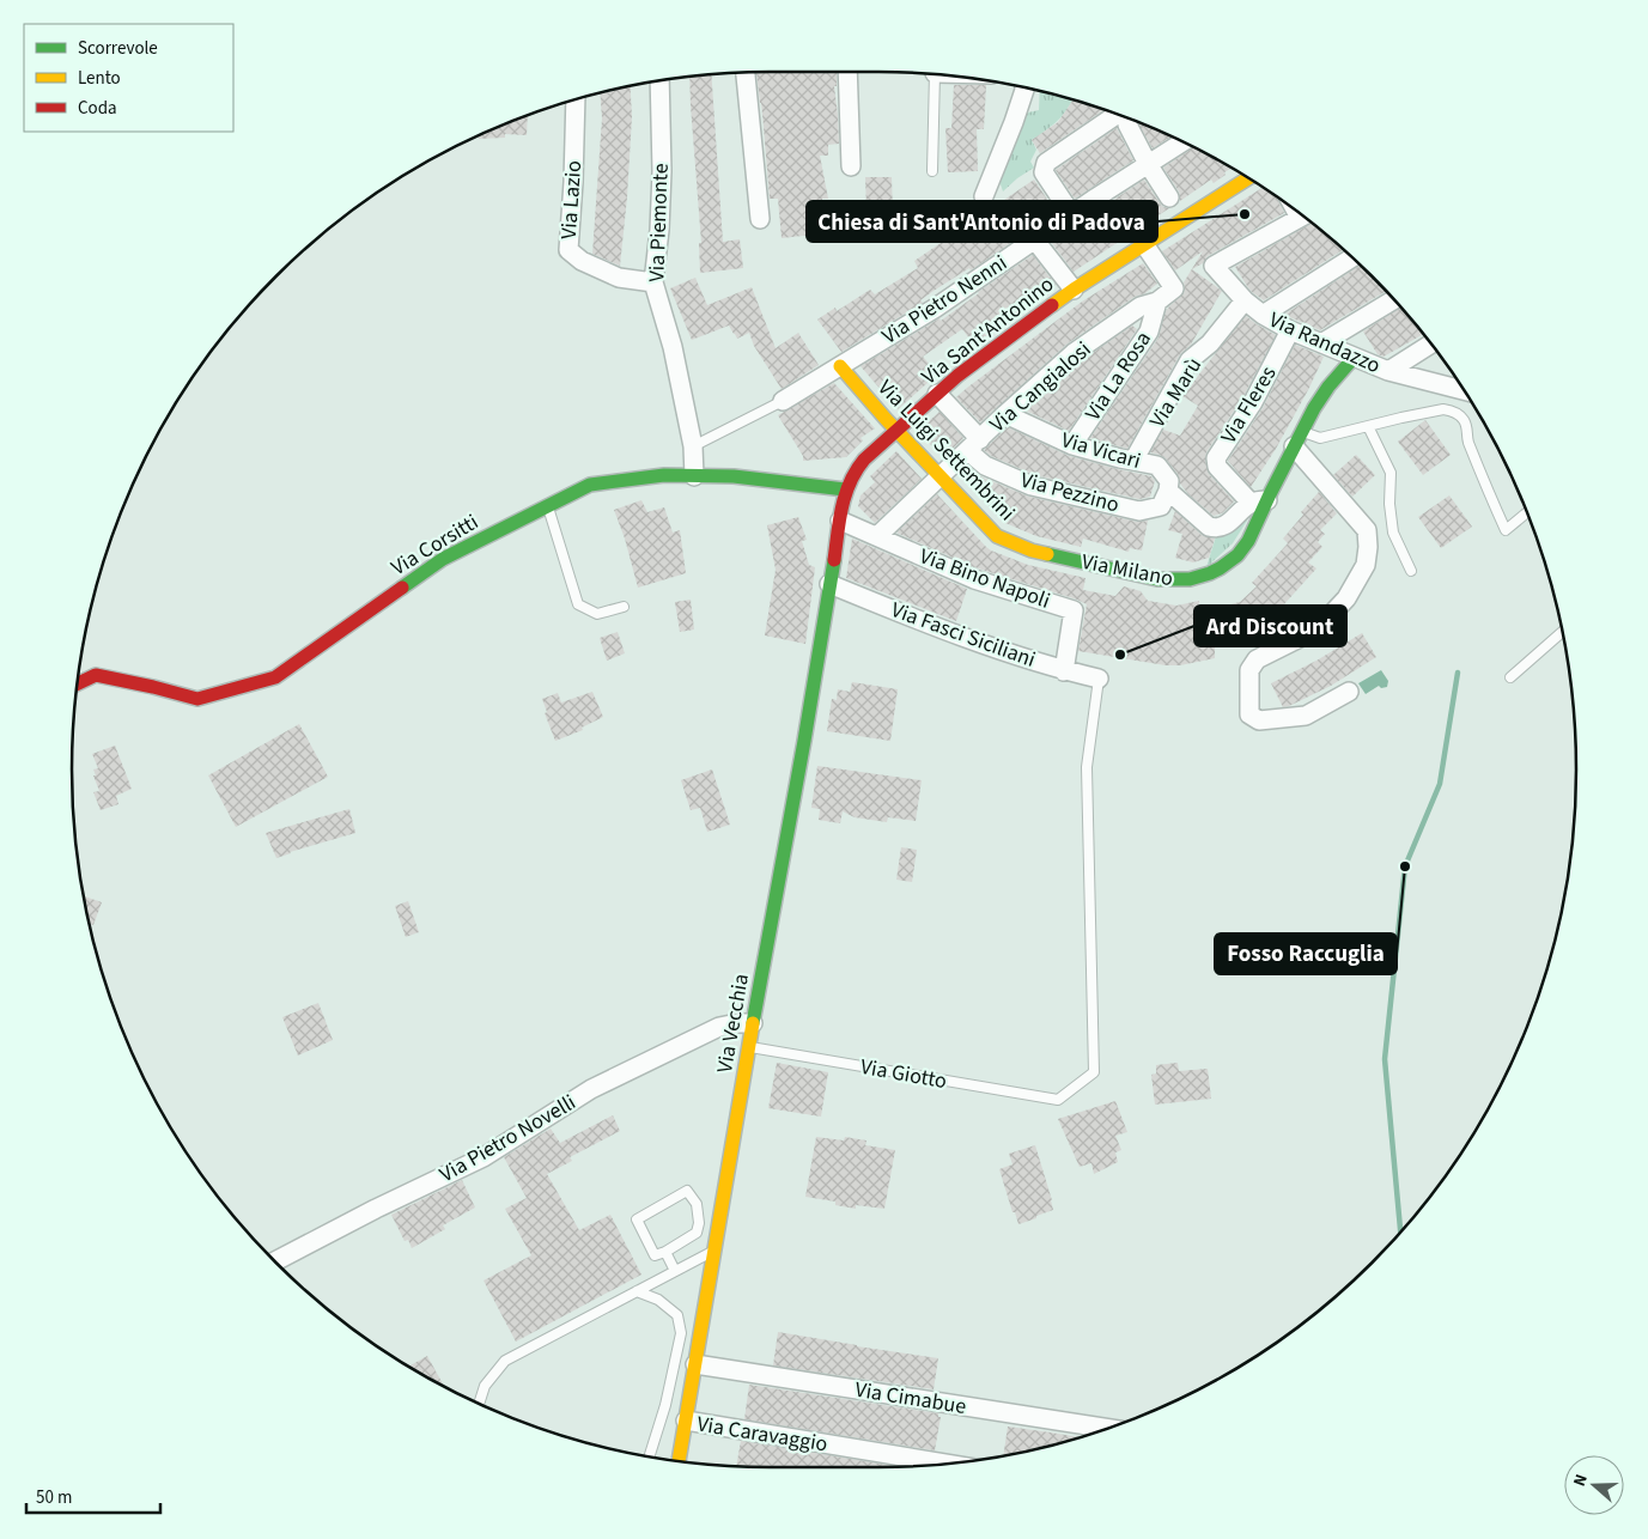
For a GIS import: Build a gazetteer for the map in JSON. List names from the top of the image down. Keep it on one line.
{"streets":{"street":["Via Lazio","Via Piemonte","Via Pietro Nenni","Via Sant'Antonino","Via Randazzo","Via La Rosa","Via Cangialosi","Via Marù","Via Fleres","Via Luigi Settembrini","Via Vicari","Via Pezzino","Via Corsitti","Via Milano","Via Bino Napoli","Via Fasci Siciliani","Via Vecchia","Via Pietro Novelli","Via Cimabue","Via Caravaggio"],"lane":["Via Giotto"]},"crossings":[["Via Lazio","Via Piemonte"],["Via Piemonte","Via Corsitti"],["Via Pietro Nenni","Via Luigi Settembrini"],["Via Sant'Antonino","Via Luigi Settembrini"],["Via Sant'Antonino","Via Corsitti"],["Via Sant'Antonino","Via Bino Napoli"],["Via Sant'Antonino","Via Fasci Siciliani"],["Via Sant'Antonino","Via Vecchia"],["Via Randazzo","Via Marù"],["Via Randazzo","Via Fleres"],["Via Randazzo","Via Milano"],["Via La Rosa","Via Cangialosi"],["Via La Rosa","Via Vicari"],["Via Cangialosi","Via Luigi Settembrini"],["Via Cangialosi","Via Vicari"],["Via Cangialosi","Via Pezzino"],["Via Cangialosi","Via Bino Napoli"],["Via Marù","Via Vicari"],["Via Fleres","Via Vicari"],["Via Fleres","Via Milano"],["Via Luigi Settembrini","Via Milano"],["Via Vicari","Via Pezzino"],["Via Vicari","Via Milano"],["Via Bino Napoli","Via Fasci Siciliani"],["Via Fasci Siciliani","Via Vecchia"],["Via Fasci Siciliani","Via Giotto"],["Via Vecchia","Via Giotto"],["Via Vecchia","Via Pietro Novelli"],["Via Vecchia","Via Cimabue"],["Via Vecchia","Via Caravaggio"]],"places":["Chiesa di Sant'Antonio di Padova","Ard Discount","Fosso Raccuglia"],"legend":["Scorrevole","Lento","Coda"],"scale_bar":"50 m","north":"left"}
